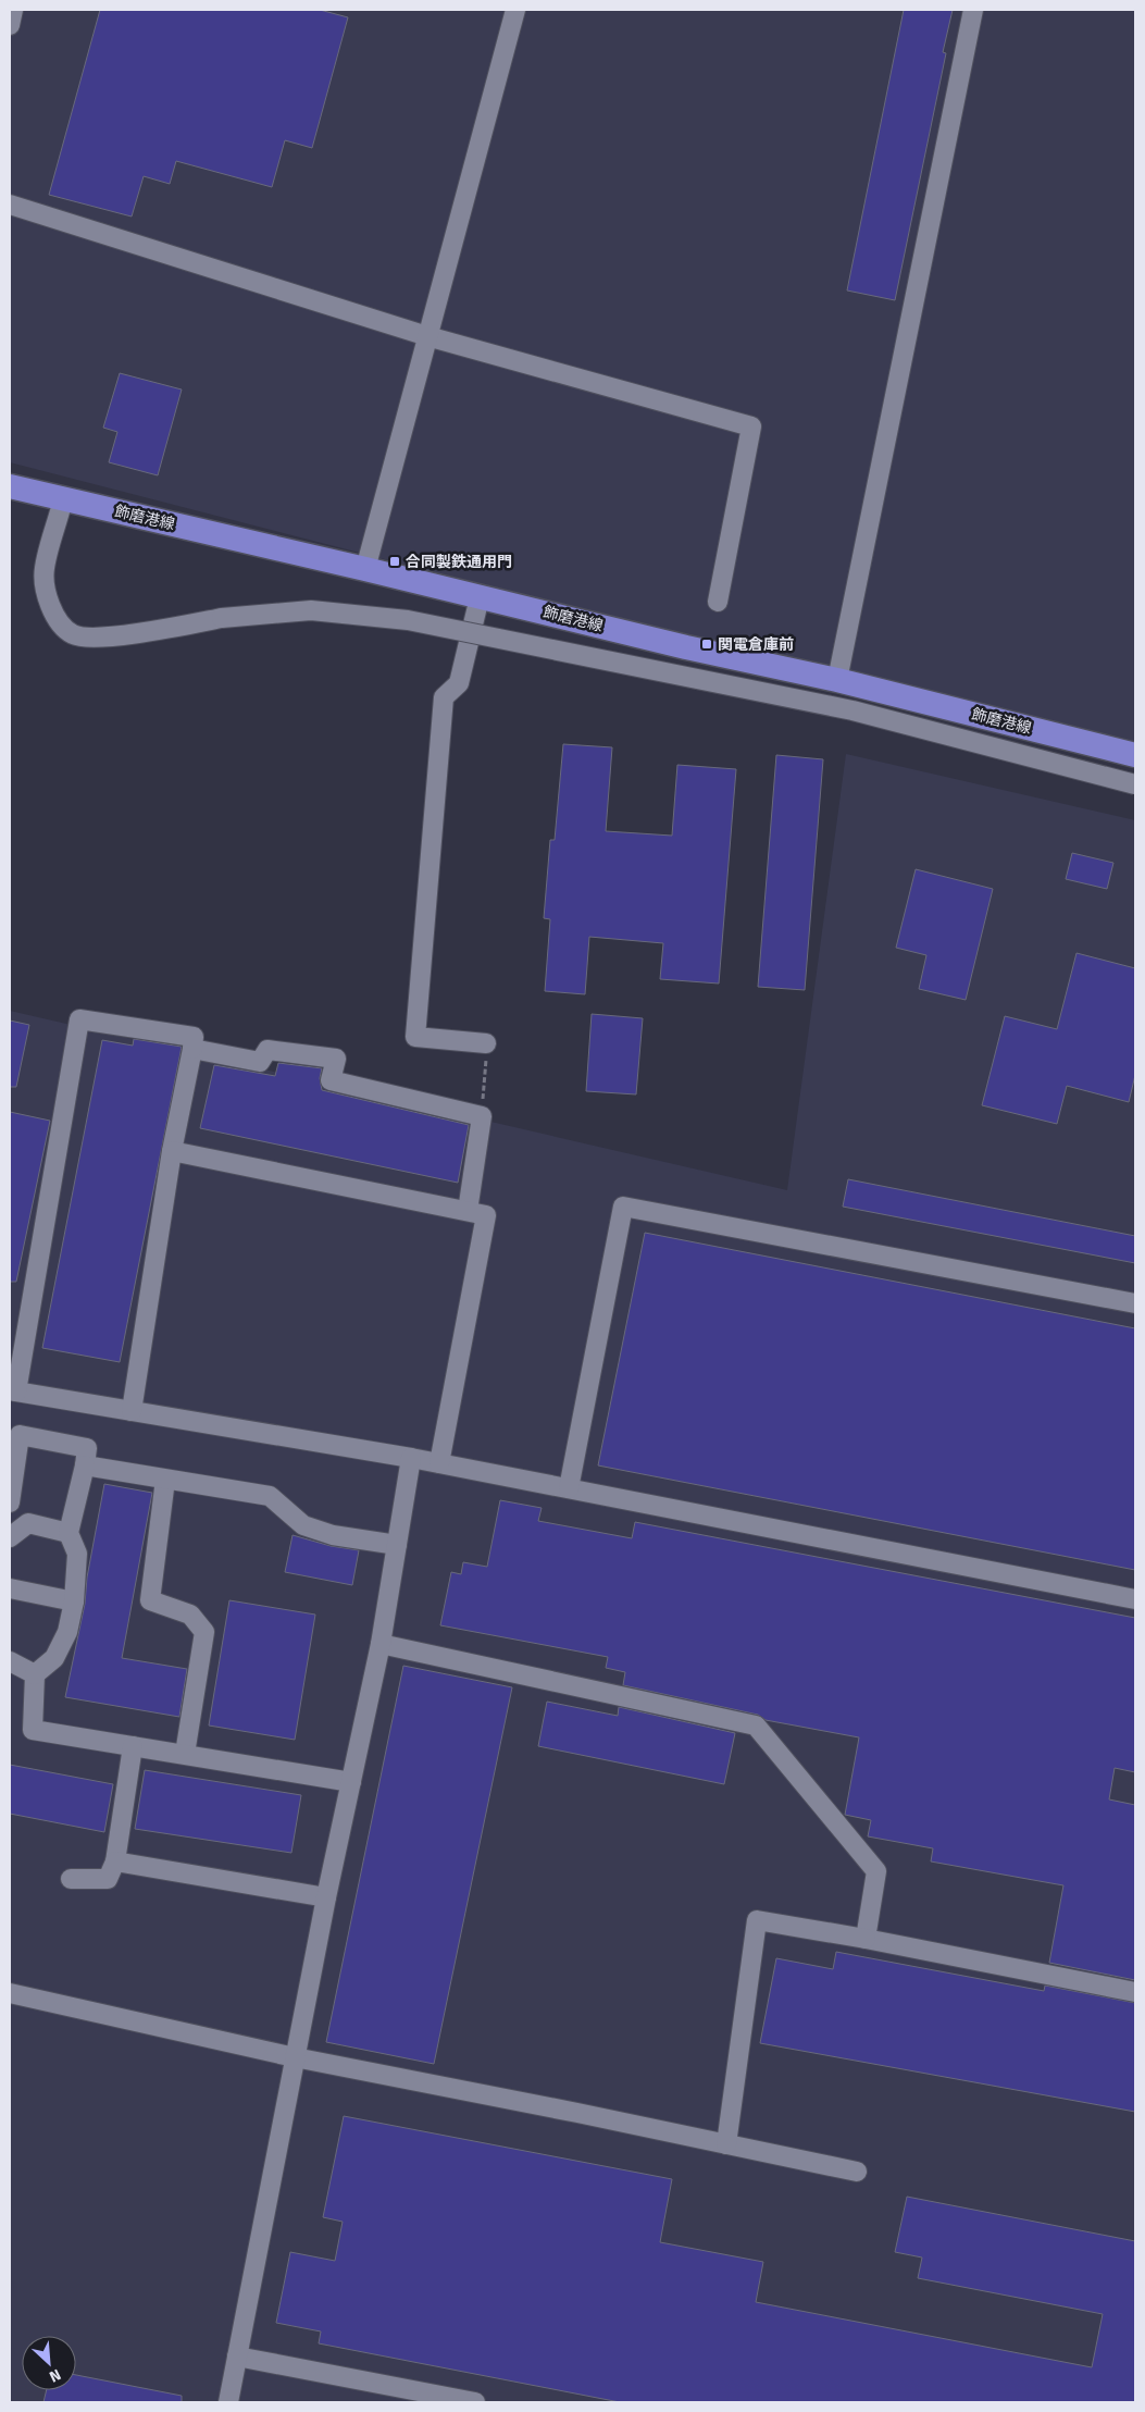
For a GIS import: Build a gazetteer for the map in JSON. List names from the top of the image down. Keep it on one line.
{"streets":{"main road":["飾磨港線"]},"places":{"transit":["合同製鉄通用門","関電倉庫前"]},"north":"bottom right"}
